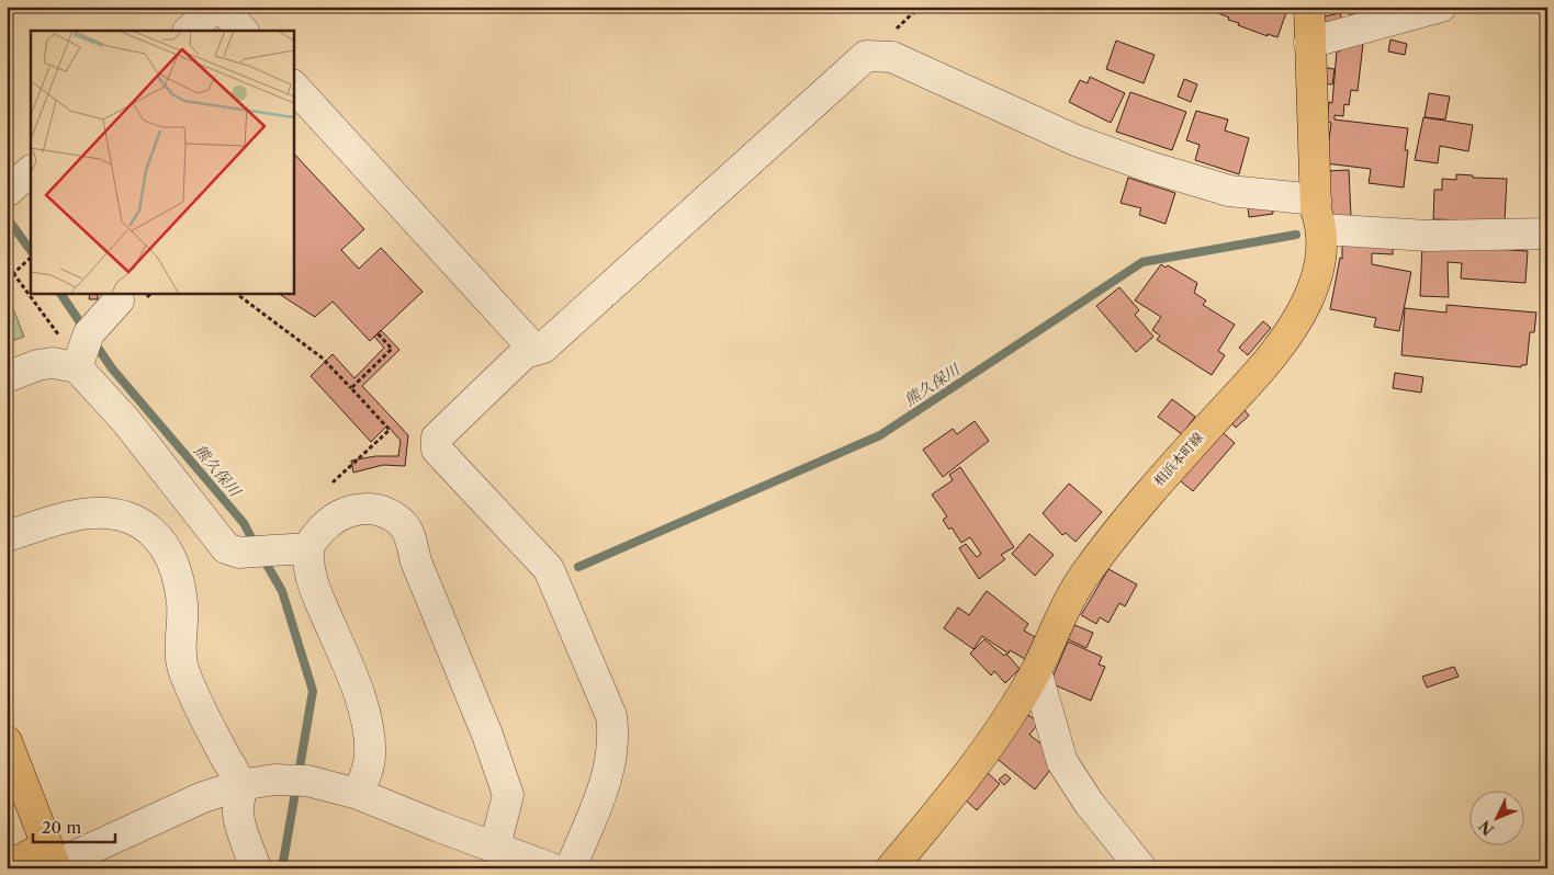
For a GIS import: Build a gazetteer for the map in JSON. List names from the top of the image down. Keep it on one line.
{"streets":{"main road":["相浜本町線"]},"water":["熊久保川"],"scale_bar":"20 m","north":"bottom left"}
